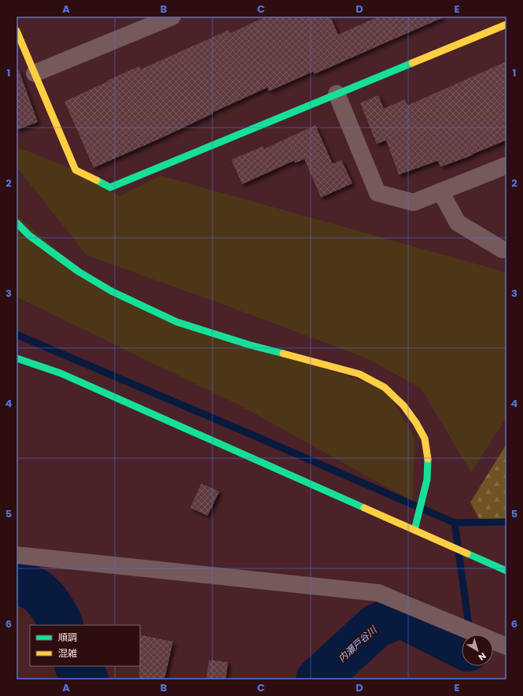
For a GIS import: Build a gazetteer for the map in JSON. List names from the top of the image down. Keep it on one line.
{"water":["内瀬戸谷川"],"legend":["順調","混雑"],"north":"bottom right","grid":{"columns":["A","B","C","D","E"],"rows":["1","2","3","4","5","6"]}}
